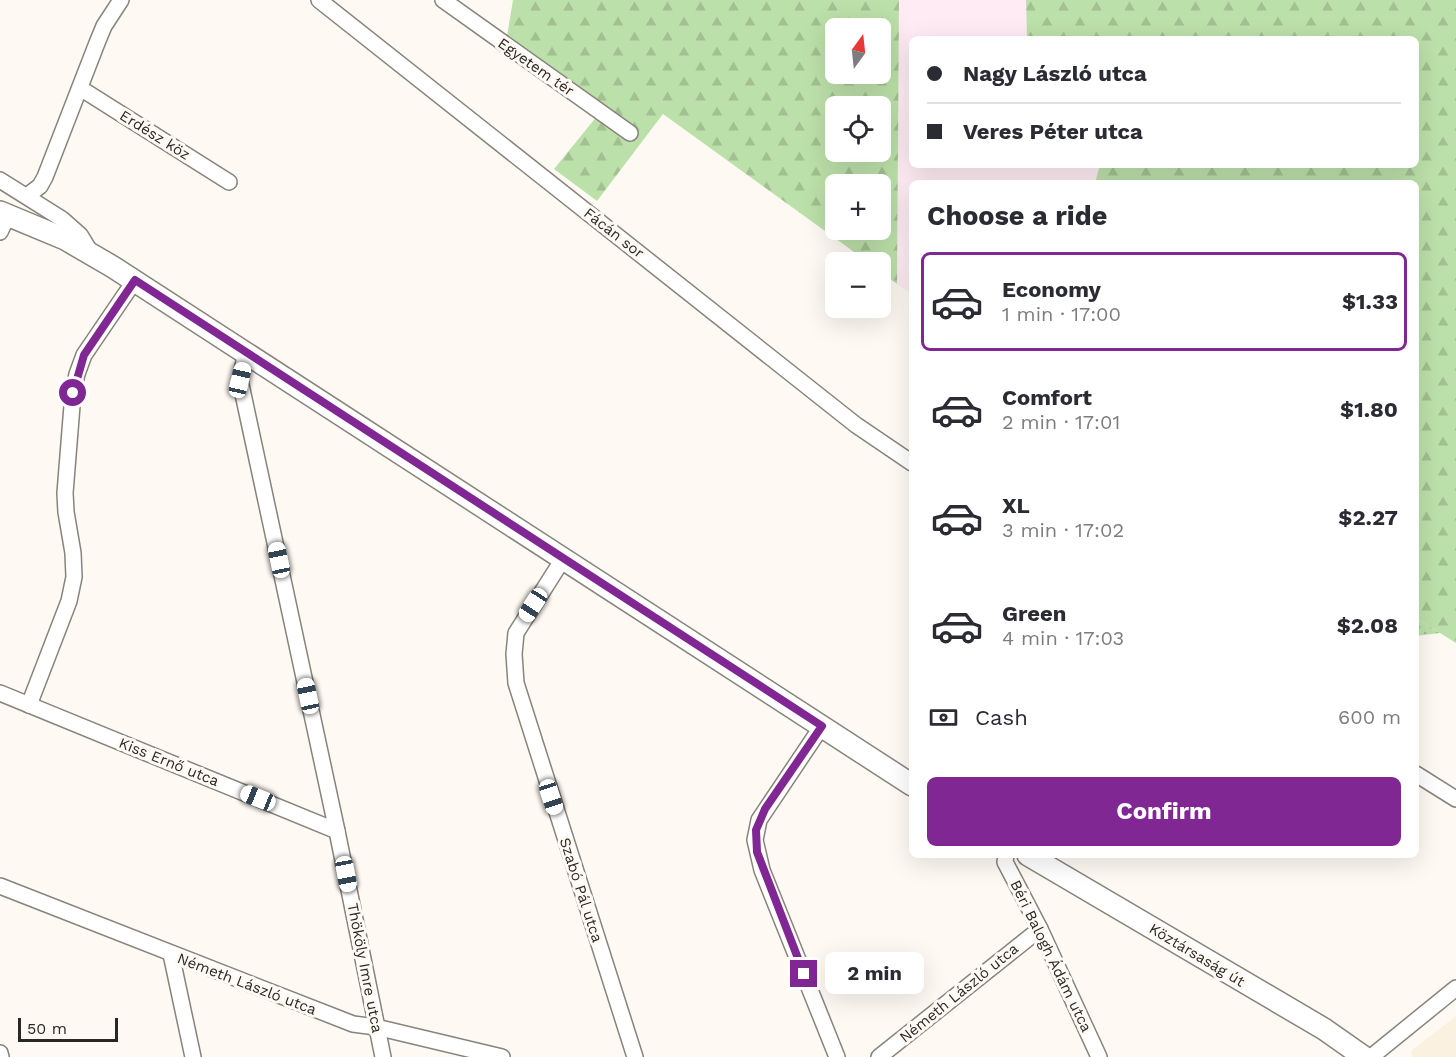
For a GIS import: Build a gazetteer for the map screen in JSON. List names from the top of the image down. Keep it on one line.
{"streets":{"main road":["Köztársaság út"],"street":["Egyetem tér","Erdész köz","Fácán sor","Kiss Ernő utca","Szabó Pál utca","Béri Balogh Ádám utca","Thököly Imre utca","Németh László utca"]},"crossings":[["Kiss Ernő utca","Thököly Imre utca"],["Béri Balogh Ádám utca","Németh László utca"],["Thököly Imre utca","Németh László utca"]],"scale_bar":"50 m","north":"top","page":{"map_buttons":["+","−"],"banner":["Nagy László utca","Veres Péter utca"],"heading":"Choose a ride","list":[{"name":"Economy","note":"1 min · 17:00","value":"$1.33"},{"name":"Comfort","note":"2 min · 17:01","value":"$1.80"},{"name":"XL","note":"3 min · 17:02","value":"$2.27"},{"name":"Green","note":"4 min · 17:03","value":"$2.08"}],"pay":["Cash","600 m"],"buttons":"Confirm","bubble":"2 min","scale":"50 m"}}
